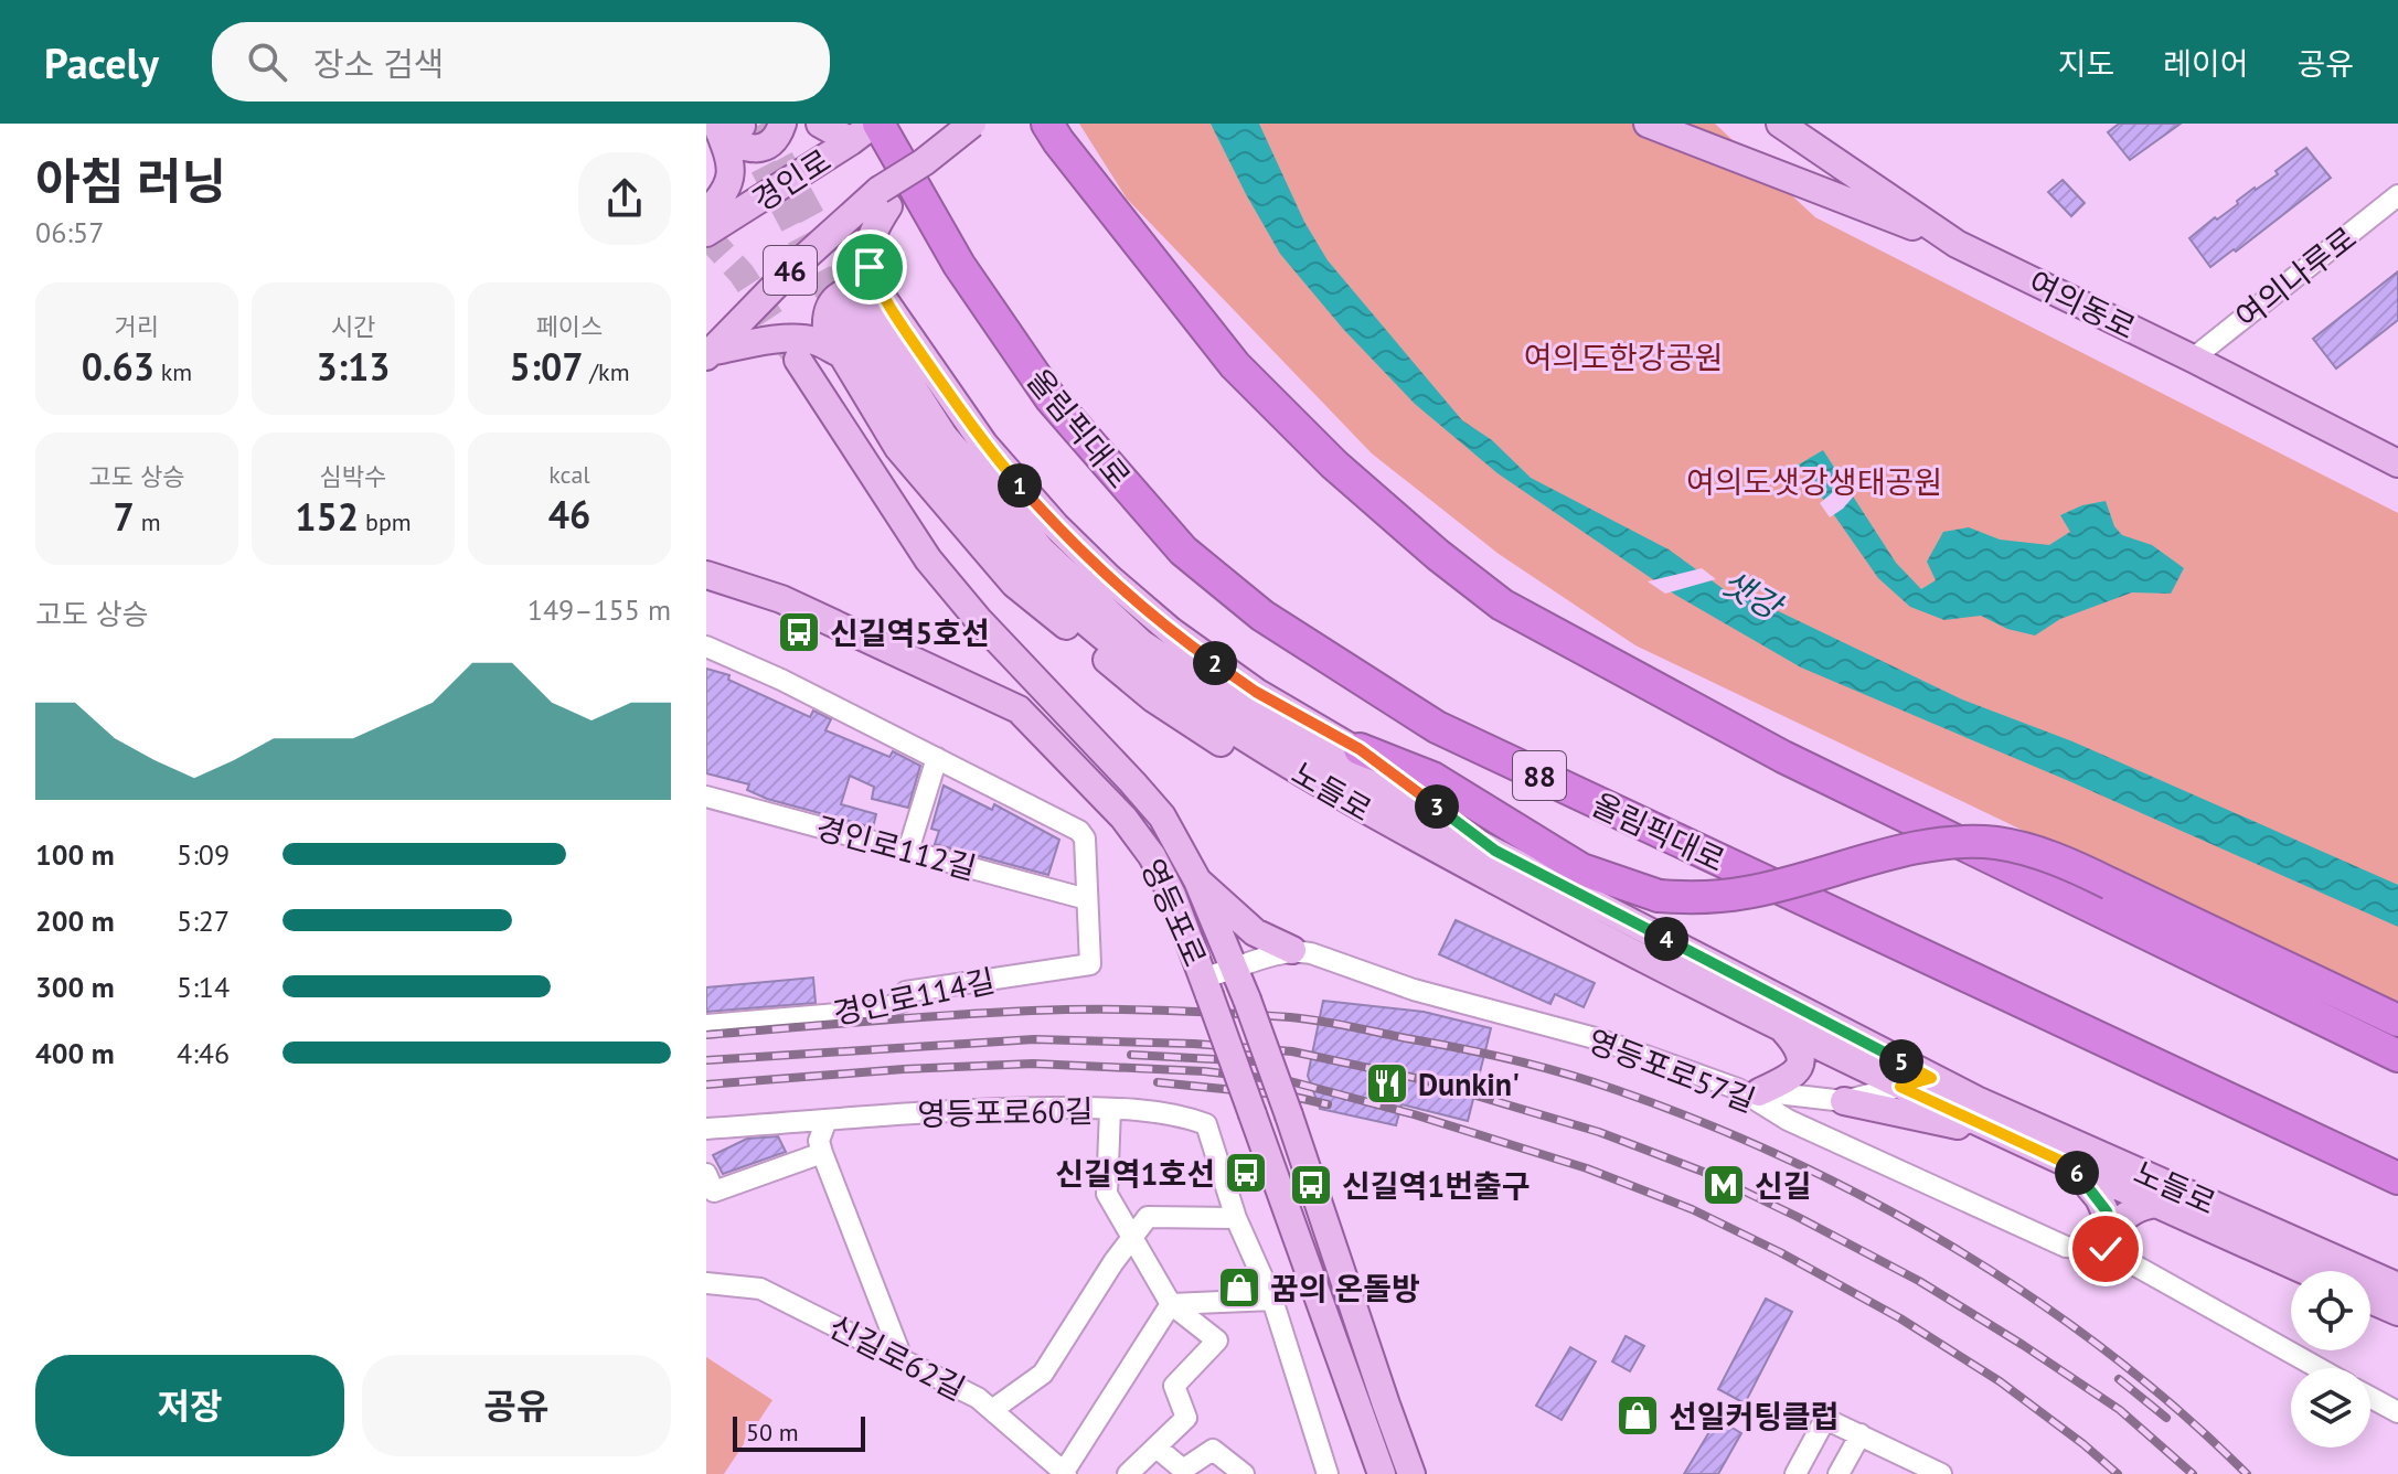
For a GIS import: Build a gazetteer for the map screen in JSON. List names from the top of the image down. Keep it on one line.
{"streets":{"highway":["올림픽대로","88"],"main road":["경인로","46","여의동로","노들로","영등포로"],"street":["여의나루로","경인로112길","경인로114길","영등포로57길","영등포로60길","신길로62길"]},"crossings":[["경인로","올림픽대로"],["여의나루로","여의동로"],["경인로112길","경인로114길"]],"water":["샛강"],"parks":["여의도한강공원","여의도샛강생태공원"],"places":{"bus stop":["신길역5호선","신길역1호선","신길역1번출구"],"restaurant":["Dunkin'"],"metro station":["신길"],"shop":["꿈의 온돌방","선일커팅클럽"]},"scale_bar":"50 m","page":{"header":"Pacely","search":"장소 검색","nav":["지도","레이어","공유"],"heading":["아침 러닝","06:57"],"stats":[["거리","0.63 km"],["시간","3:13"],["페이스","5:07 /km"],["고도 상승","7 m"],["심박수","152 bpm"],["kcal","46"]],"pins":["1","2","3","4","5","6"],"chart":["고도 상승","149–155 m"],"list":[{"name":"100 m","note":"5:09"},{"name":"200 m","note":"5:27"},{"name":"300 m","note":"5:14"},{"name":"400 m","note":"4:46"}],"buttons":["저장","공유"],"scale":"50 m"}}
